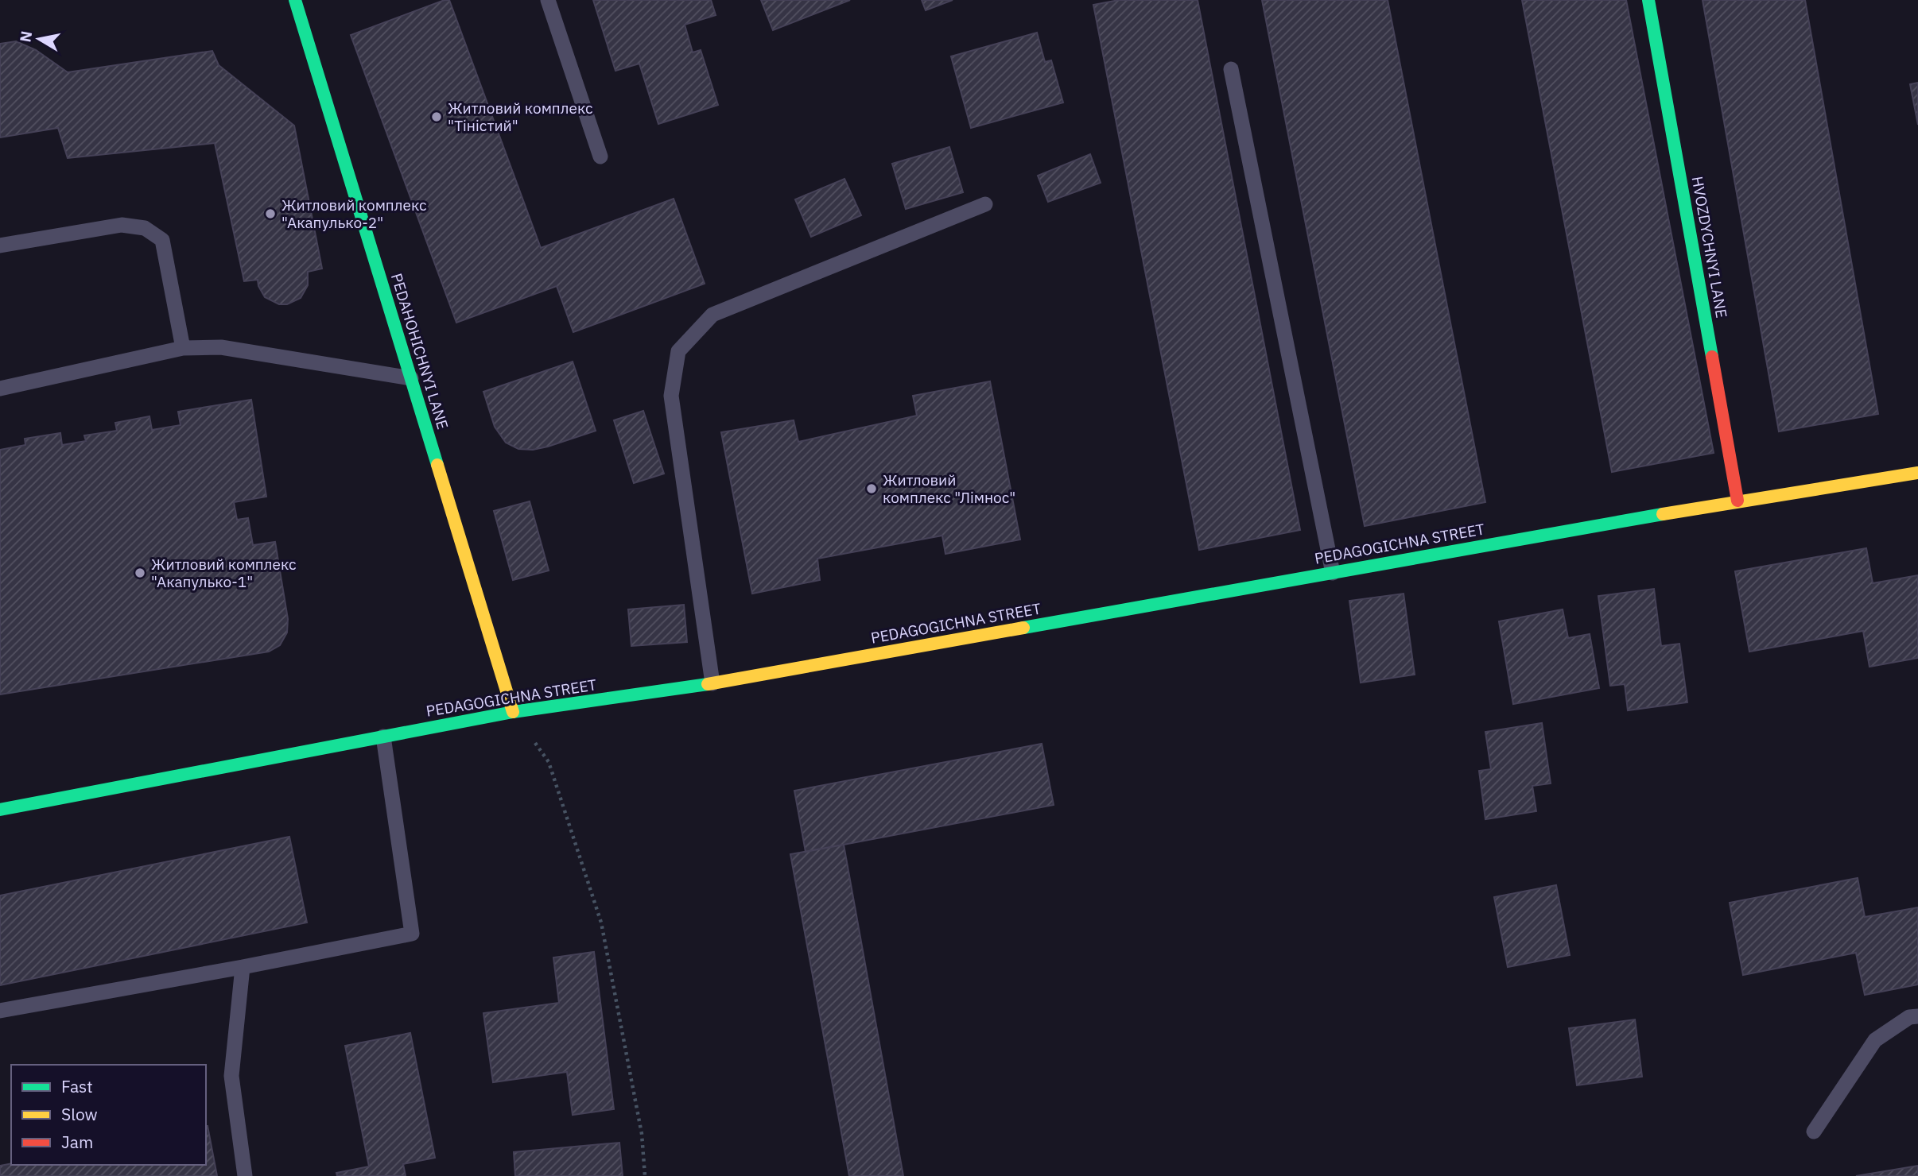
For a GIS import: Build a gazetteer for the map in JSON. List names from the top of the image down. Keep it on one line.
{"streets":{"street":["HVOZDYCHNYI LANE","PEDAHOHICHNYI LANE","PEDAGOGICHNA STREET"]},"crossings":[["HVOZDYCHNYI LANE","PEDAGOGICHNA STREET"],["PEDAHOHICHNYI LANE","PEDAGOGICHNA STREET"]],"places":["Житловий комплекс \"Тіністий\"","Житловий комплекс \"Акапулько-2\"","Житловий комплекс \"Лімнос\"","Житловий комплекс \"Акапулько-1\""],"legend":["Fast","Slow","Jam"],"north":"left"}
